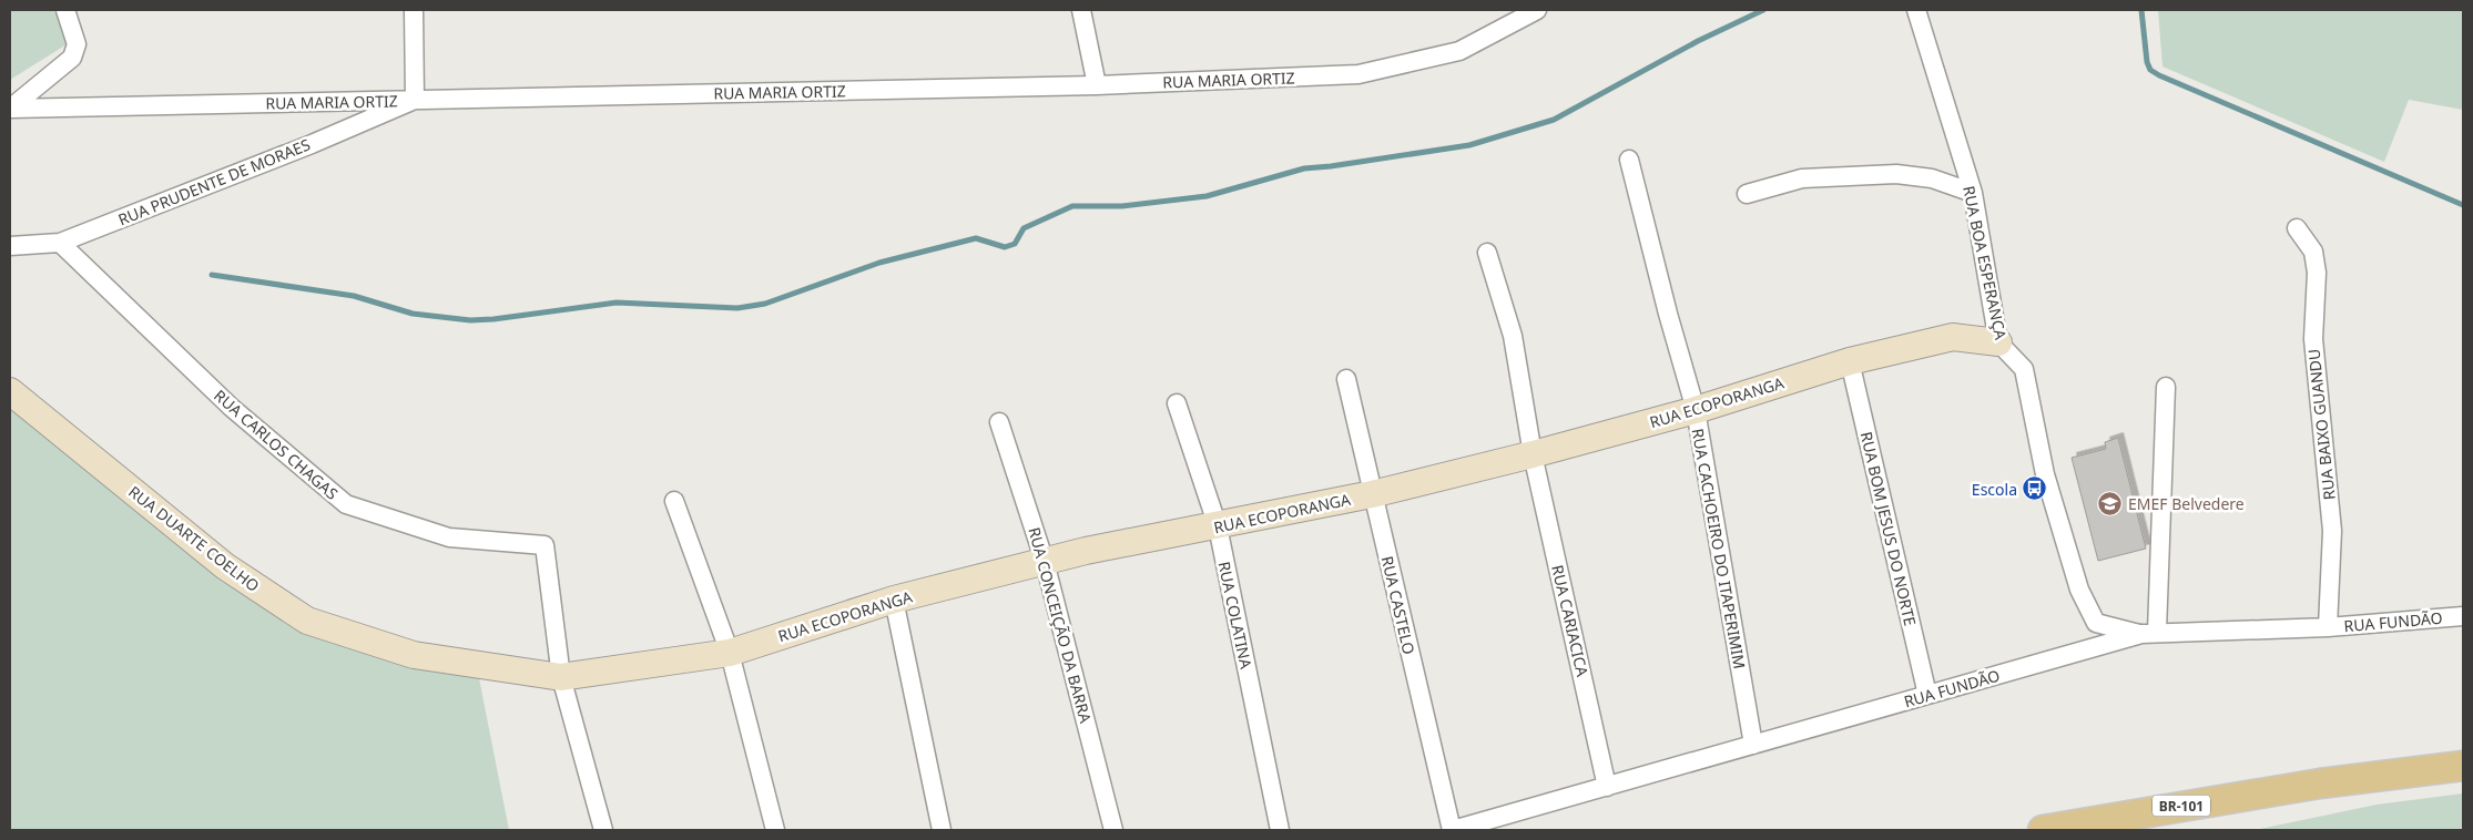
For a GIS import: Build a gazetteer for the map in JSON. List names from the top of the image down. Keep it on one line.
{"streets":{"main road":["BR-101"],"street":["RUA MARIA ORTIZ","RUA PRUDENTE DE MORAES","RUA BOA ESPERANÇA","RUA ECOPORANGA","RUA BAIXO GUANDU","RUA CARLOS CHAGAS","RUA BOM JESUS DO NORTE","RUA DUARTE COELHO","RUA CACHOEIRO DO ITAPERIMIM","RUA CASTELO","RUA COLATINA","RUA CARIACICA","RUA FUNDÃO","RUA CONCEIÇÃO DA BARRA"]},"crossings":[["RUA MARIA ORTIZ","RUA PRUDENTE DE MORAES"],["RUA PRUDENTE DE MORAES","RUA CARLOS CHAGAS"],["RUA BOA ESPERANÇA","RUA ECOPORANGA"],["RUA BOA ESPERANÇA","RUA FUNDÃO"],["RUA ECOPORANGA","RUA CARLOS CHAGAS"],["RUA ECOPORANGA","RUA BOM JESUS DO NORTE"],["RUA ECOPORANGA","RUA DUARTE COELHO"],["RUA ECOPORANGA","RUA CACHOEIRO DO ITAPERIMIM"],["RUA ECOPORANGA","RUA CASTELO"],["RUA ECOPORANGA","RUA COLATINA"],["RUA ECOPORANGA","RUA CARIACICA"],["RUA ECOPORANGA","RUA CONCEIÇÃO DA BARRA"],["RUA BAIXO GUANDU","RUA FUNDÃO"],["RUA CARLOS CHAGAS","RUA DUARTE COELHO"],["RUA BOM JESUS DO NORTE","RUA FUNDÃO"],["RUA CACHOEIRO DO ITAPERIMIM","RUA FUNDÃO"],["RUA CASTELO","RUA FUNDÃO"],["RUA CARIACICA","RUA FUNDÃO"]],"places":{"bus stop":["Escola"],"school or university":["EMEF Belvedere"]}}
